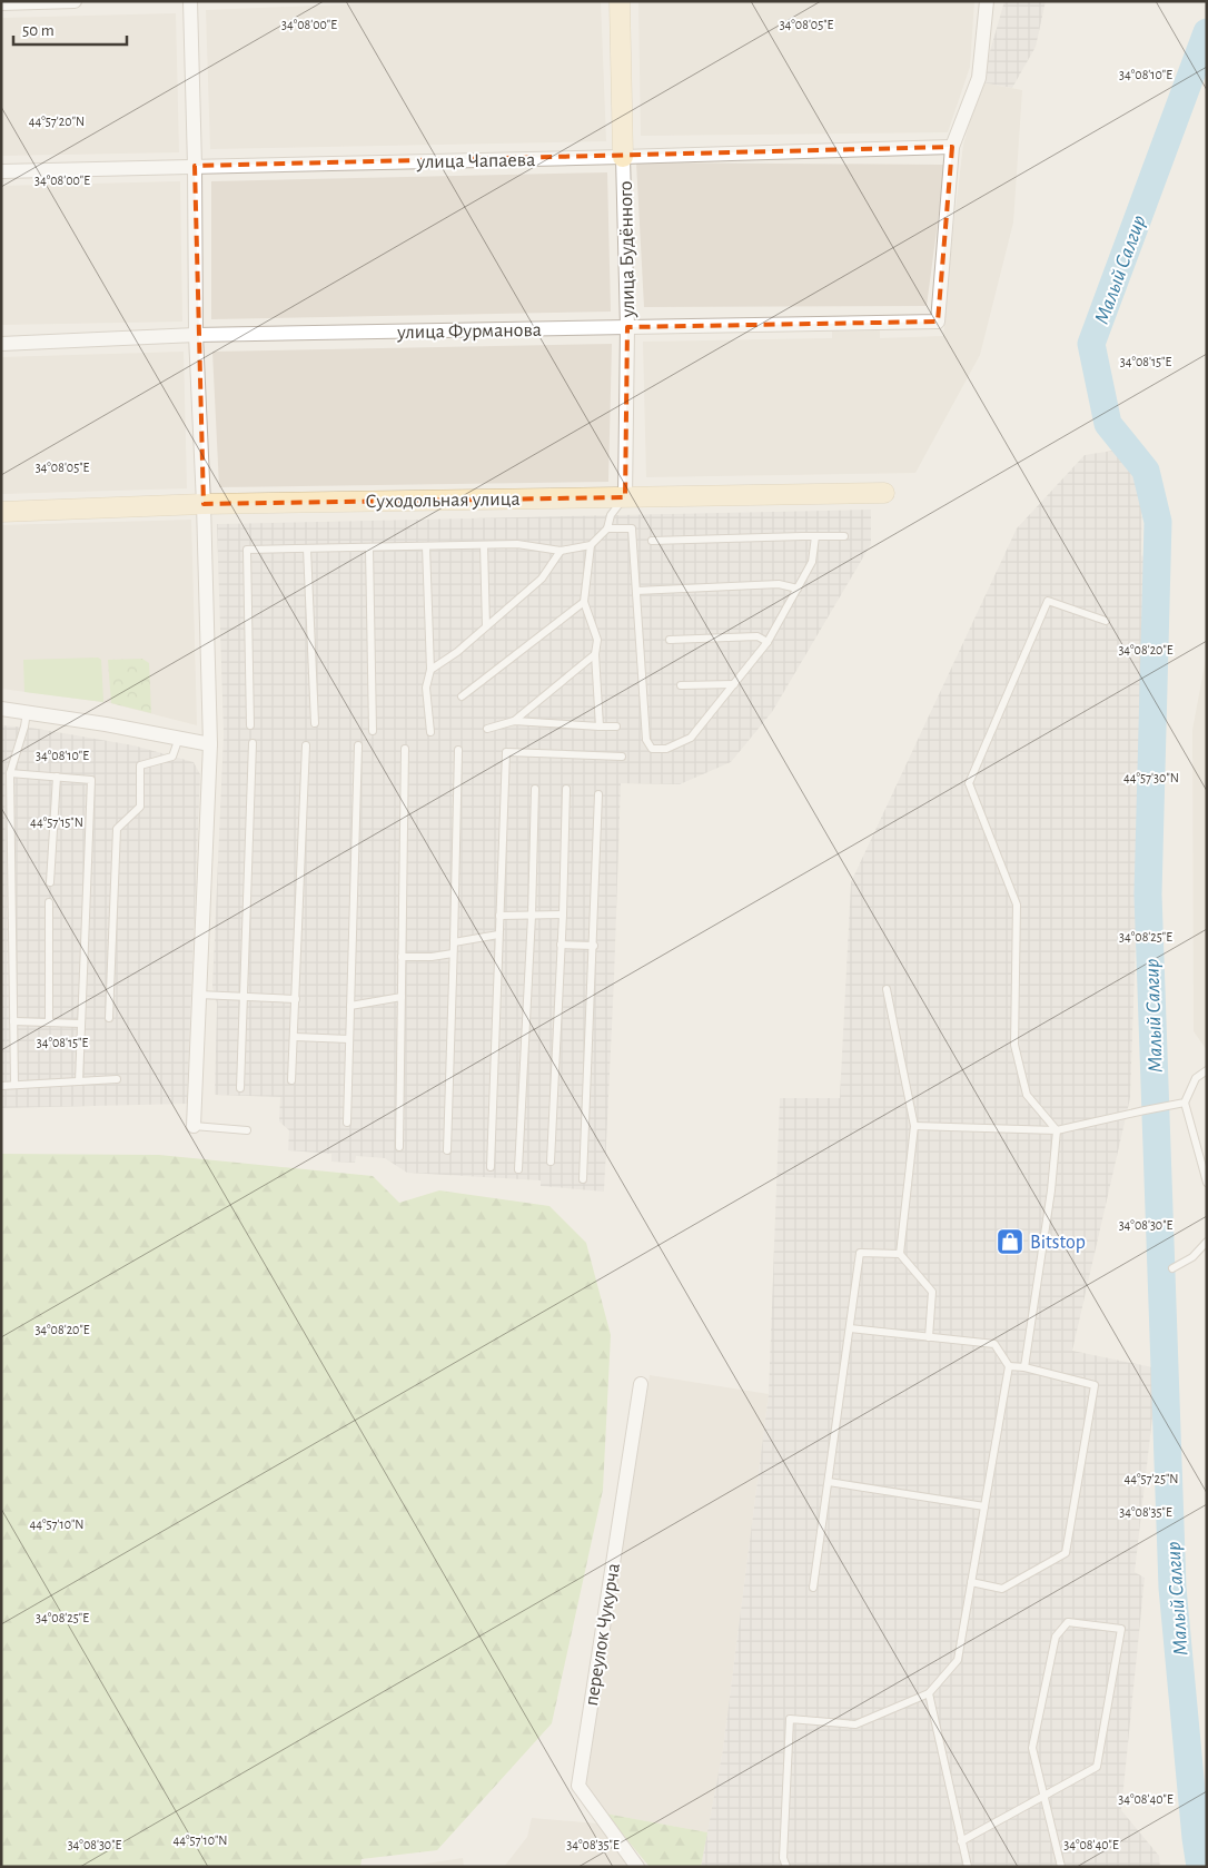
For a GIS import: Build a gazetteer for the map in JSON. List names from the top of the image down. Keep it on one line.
{"streets":{"street":["улица Чапаева","улица Будённого","улица Фурманова","Суходольная улица","переулок Чукурча"]},"crossings":[["улица Чапаева","улица Будённого"],["улица Чапаева","улица Фурманова"],["улица Будённого","улица Фурманова"],["улица Будённого","Суходольная улица"]],"water":["Малый Салгир"],"places":{"shop":["Bitstop"]},"scale_bar":"50 m","coordinates":["34°08'00\"E","34°08'05\"E","34°08'10\"E","44°57'20\"N","34°08'15\"E","34°08'20\"E","44°57'30\"N","44°57'15\"N","34°08'25\"E","34°08'30\"E","44°57'25\"N","34°08'35\"E","44°57'10\"N","34°08'40\"E"]}
